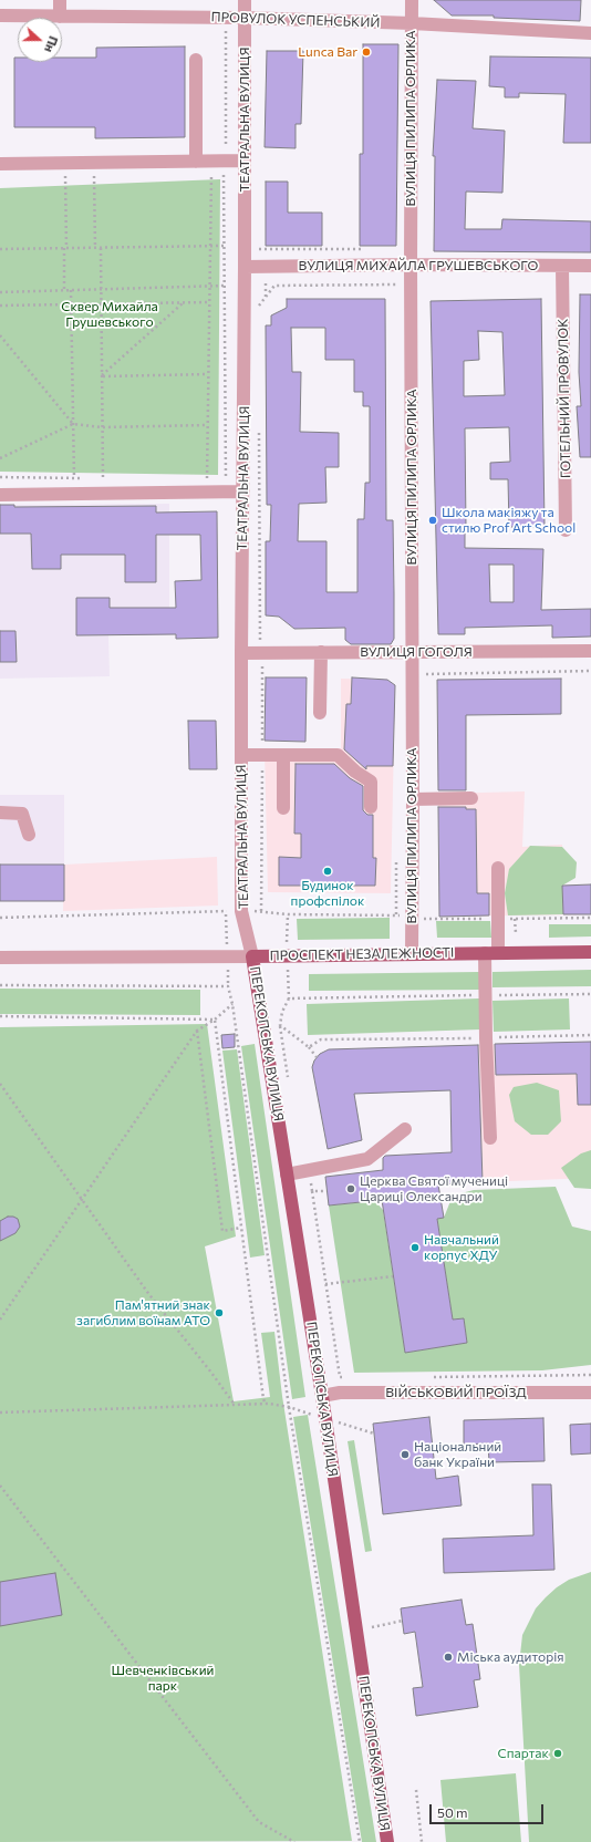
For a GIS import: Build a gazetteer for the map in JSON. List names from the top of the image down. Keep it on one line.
{"streets":{"main road":["ПРОСПЕКТ НЕЗАЛЕЖНОСТІ","ПЕРЕКОПСЬКА ВУЛИЦЯ"],"street":["ПРОВУЛОК УСПЕНСЬКИЙ","ВУЛИЦЯ ПИЛИПА ОРЛИКА","ТЕАТРАЛЬНА ВУЛИЦЯ","ВУЛИЦЯ МИХАЙЛА ГРУШЕВСЬКОГО","ГОТЕЛЬНИЙ ПРОВУЛОК","ВУЛИЦЯ ГОГОЛЯ","ВІЙСЬКОВИЙ ПРОЇЗД"]},"crossings":[["ПРОВУЛОК УСПЕНСЬКИЙ","ВУЛИЦЯ ПИЛИПА ОРЛИКА"],["ПРОВУЛОК УСПЕНСЬКИЙ","ТЕАТРАЛЬНА ВУЛИЦЯ"],["ВУЛИЦЯ ПИЛИПА ОРЛИКА","ВУЛИЦЯ МИХАЙЛА ГРУШЕВСЬКОГО"],["ВУЛИЦЯ ПИЛИПА ОРЛИКА","ВУЛИЦЯ ГОГОЛЯ"],["ВУЛИЦЯ ПИЛИПА ОРЛИКА","ПРОСПЕКТ НЕЗАЛЕЖНОСТІ"],["ТЕАТРАЛЬНА ВУЛИЦЯ","ВУЛИЦЯ МИХАЙЛА ГРУШЕВСЬКОГО"],["ТЕАТРАЛЬНА ВУЛИЦЯ","ВУЛИЦЯ ГОГОЛЯ"],["ТЕАТРАЛЬНА ВУЛИЦЯ","ПРОСПЕКТ НЕЗАЛЕЖНОСТІ"],["ТЕАТРАЛЬНА ВУЛИЦЯ","ПЕРЕКОПСЬКА ВУЛИЦЯ"],["ВУЛИЦЯ МИХАЙЛА ГРУШЕВСЬКОГО","ГОТЕЛЬНИЙ ПРОВУЛОК"],["ПРОСПЕКТ НЕЗАЛЕЖНОСТІ","ПЕРЕКОПСЬКА ВУЛИЦЯ"],["ПЕРЕКОПСЬКА ВУЛИЦЯ","ВІЙСЬКОВИЙ ПРОЇЗД"]],"parks":["Сквер Михайла Грушевського","Шевченківський парк"],"places":["Lunca Bar","Школа макіяжу та стилю Prof Art School","Будинок профспілок","Церква Святої мучениці Цариці Олександри","Навчальний корпус ХДУ","Пам'ятний знак загиблим воїнам АТО","Національний банк України","Міська аудиторія","Спартак"],"scale_bar":"50 m","north":"right"}
